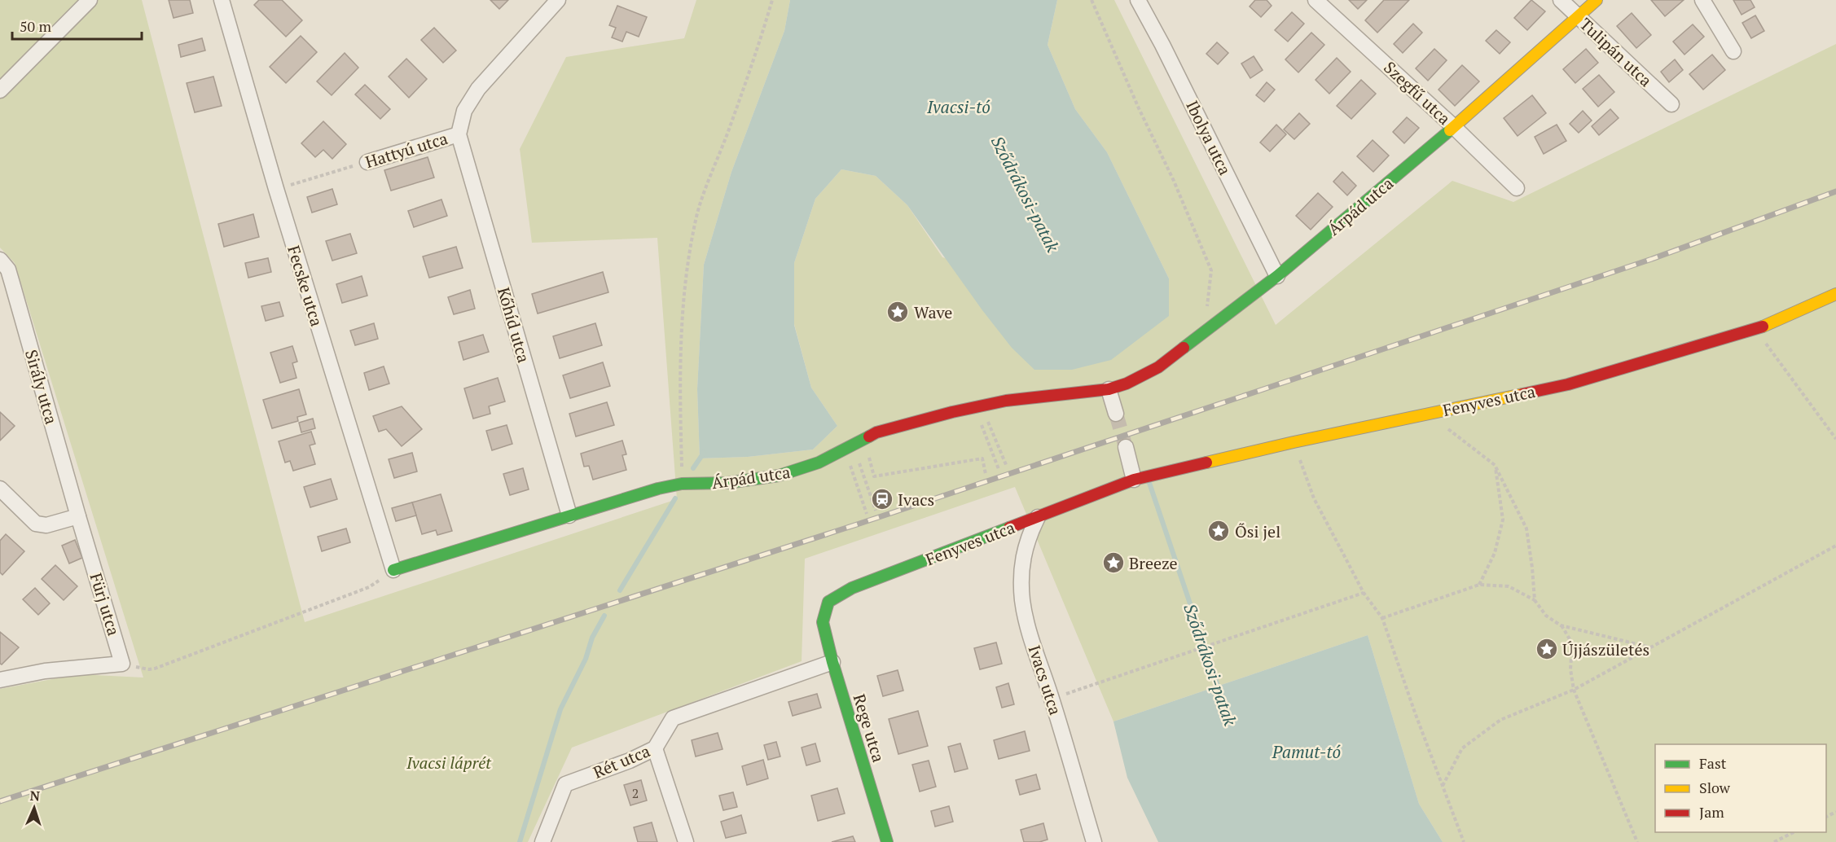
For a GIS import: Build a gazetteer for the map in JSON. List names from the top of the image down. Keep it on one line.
{"streets":{"street":["Tulipán utca","Szegfű utca","Ibolya utca","Hattyú utca","Árpád utca","Fecske utca","Kőhíd utca","Sirály utca","Fenyves utca","Fürj utca","Ivacs utca","Rege utca","Rét utca"]},"crossings":[["Tulipán utca","Árpád utca"],["Szegfű utca","Árpád utca"],["Ibolya utca","Árpád utca"],["Hattyú utca","Fecske utca"],["Hattyú utca","Kőhíd utca"],["Árpád utca","Fecske utca"],["Árpád utca","Kőhíd utca"],["Sirály utca","Fürj utca"],["Fenyves utca","Ivacs utca"],["Fenyves utca","Rege utca"],["Rege utca","Rét utca"]],"water":["Ivacsi-tó","Sződrákosi-patak","Pamut-tó"],"parks":["Ivacsi láprét"],"places":{"place":["Wave","Ősi jel","Breeze","Újjászületés"],"station":["Ivacs"]},"house_numbers":["2"],"legend":["Fast","Slow","Jam"],"scale_bar":"50 m","north":"top"}
